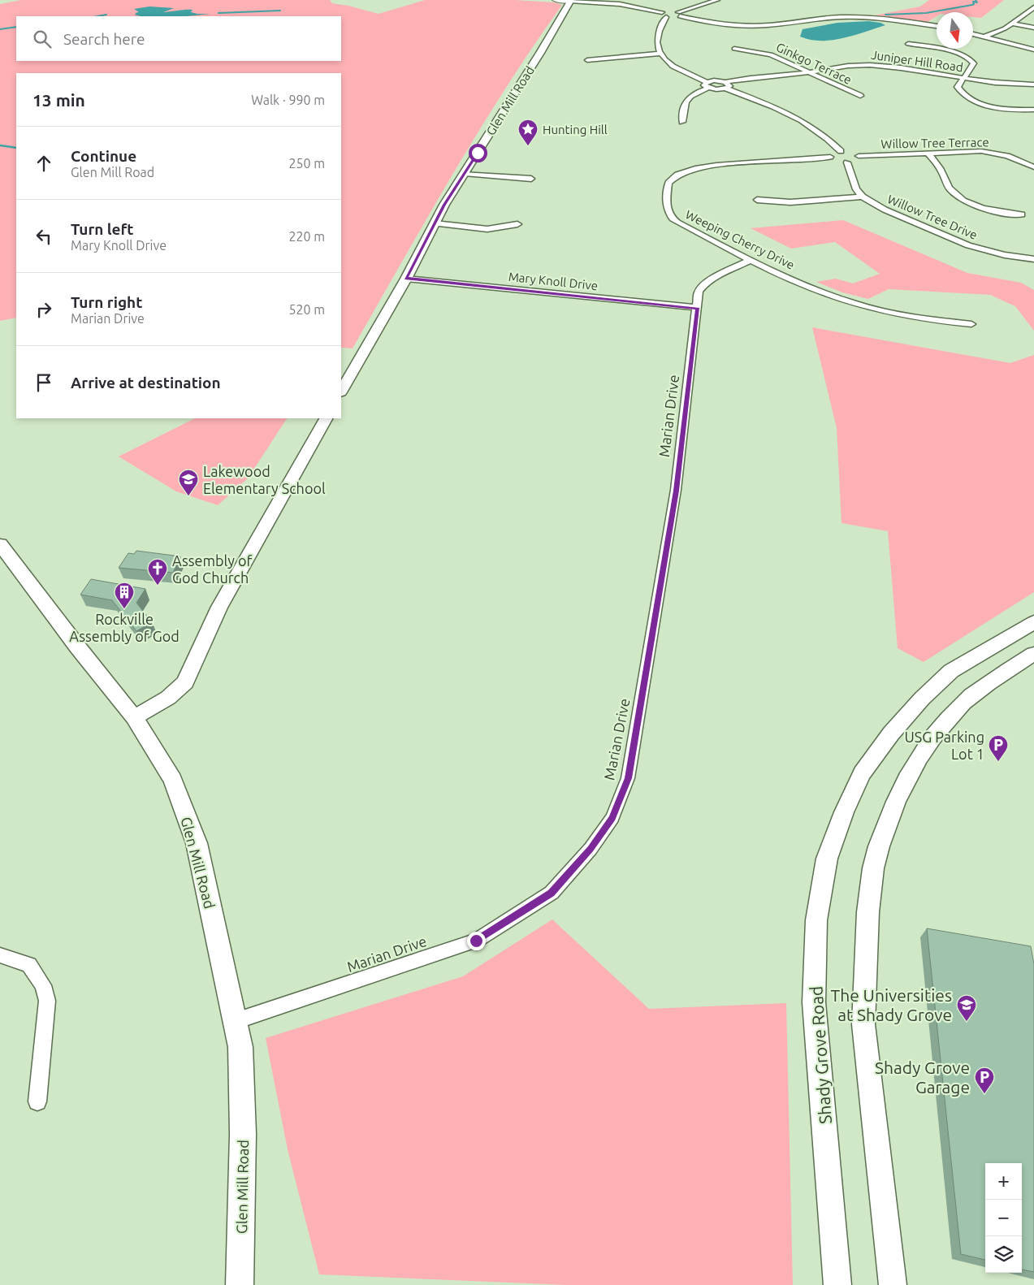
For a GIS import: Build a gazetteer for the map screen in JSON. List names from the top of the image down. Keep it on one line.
{"streets":{"main road":["Glen Mill Road","Shady Grove Road"],"street":["Juniper Hill Road","Ginkgo Terrace","Willow Tree Terrace","Willow Tree Drive","Weeping Cherry Drive","Mary Knoll Drive","Marian Drive"]},"crossings":[["Juniper Hill Road","Ginkgo Terrace"],["Glen Mill Road","Mary Knoll Drive"],["Glen Mill Road","Marian Drive"],["Weeping Cherry Drive","Marian Drive"],["Mary Knoll Drive","Marian Drive"]],"places":{"place":["Hunting Hill"],"school or university":["Lakewood Elementary School","The Universities at Shady Grove"],"church":["Assembly of God Church"],"building":["Rockville Assembly of God"],"parking":["USG Parking Lot 1","Shady Grove Garage"]},"north":"bottom","page":{"search":"Search here","heading":["13 min","Walk · 990 m"],"list":[["Continue","Glen Mill Road","250 m"],["Turn left","Mary Knoll Drive","220 m"],["Turn right","Marian Drive","520 m"],"Arrive at destination"],"map_buttons":["+","−"]}}
